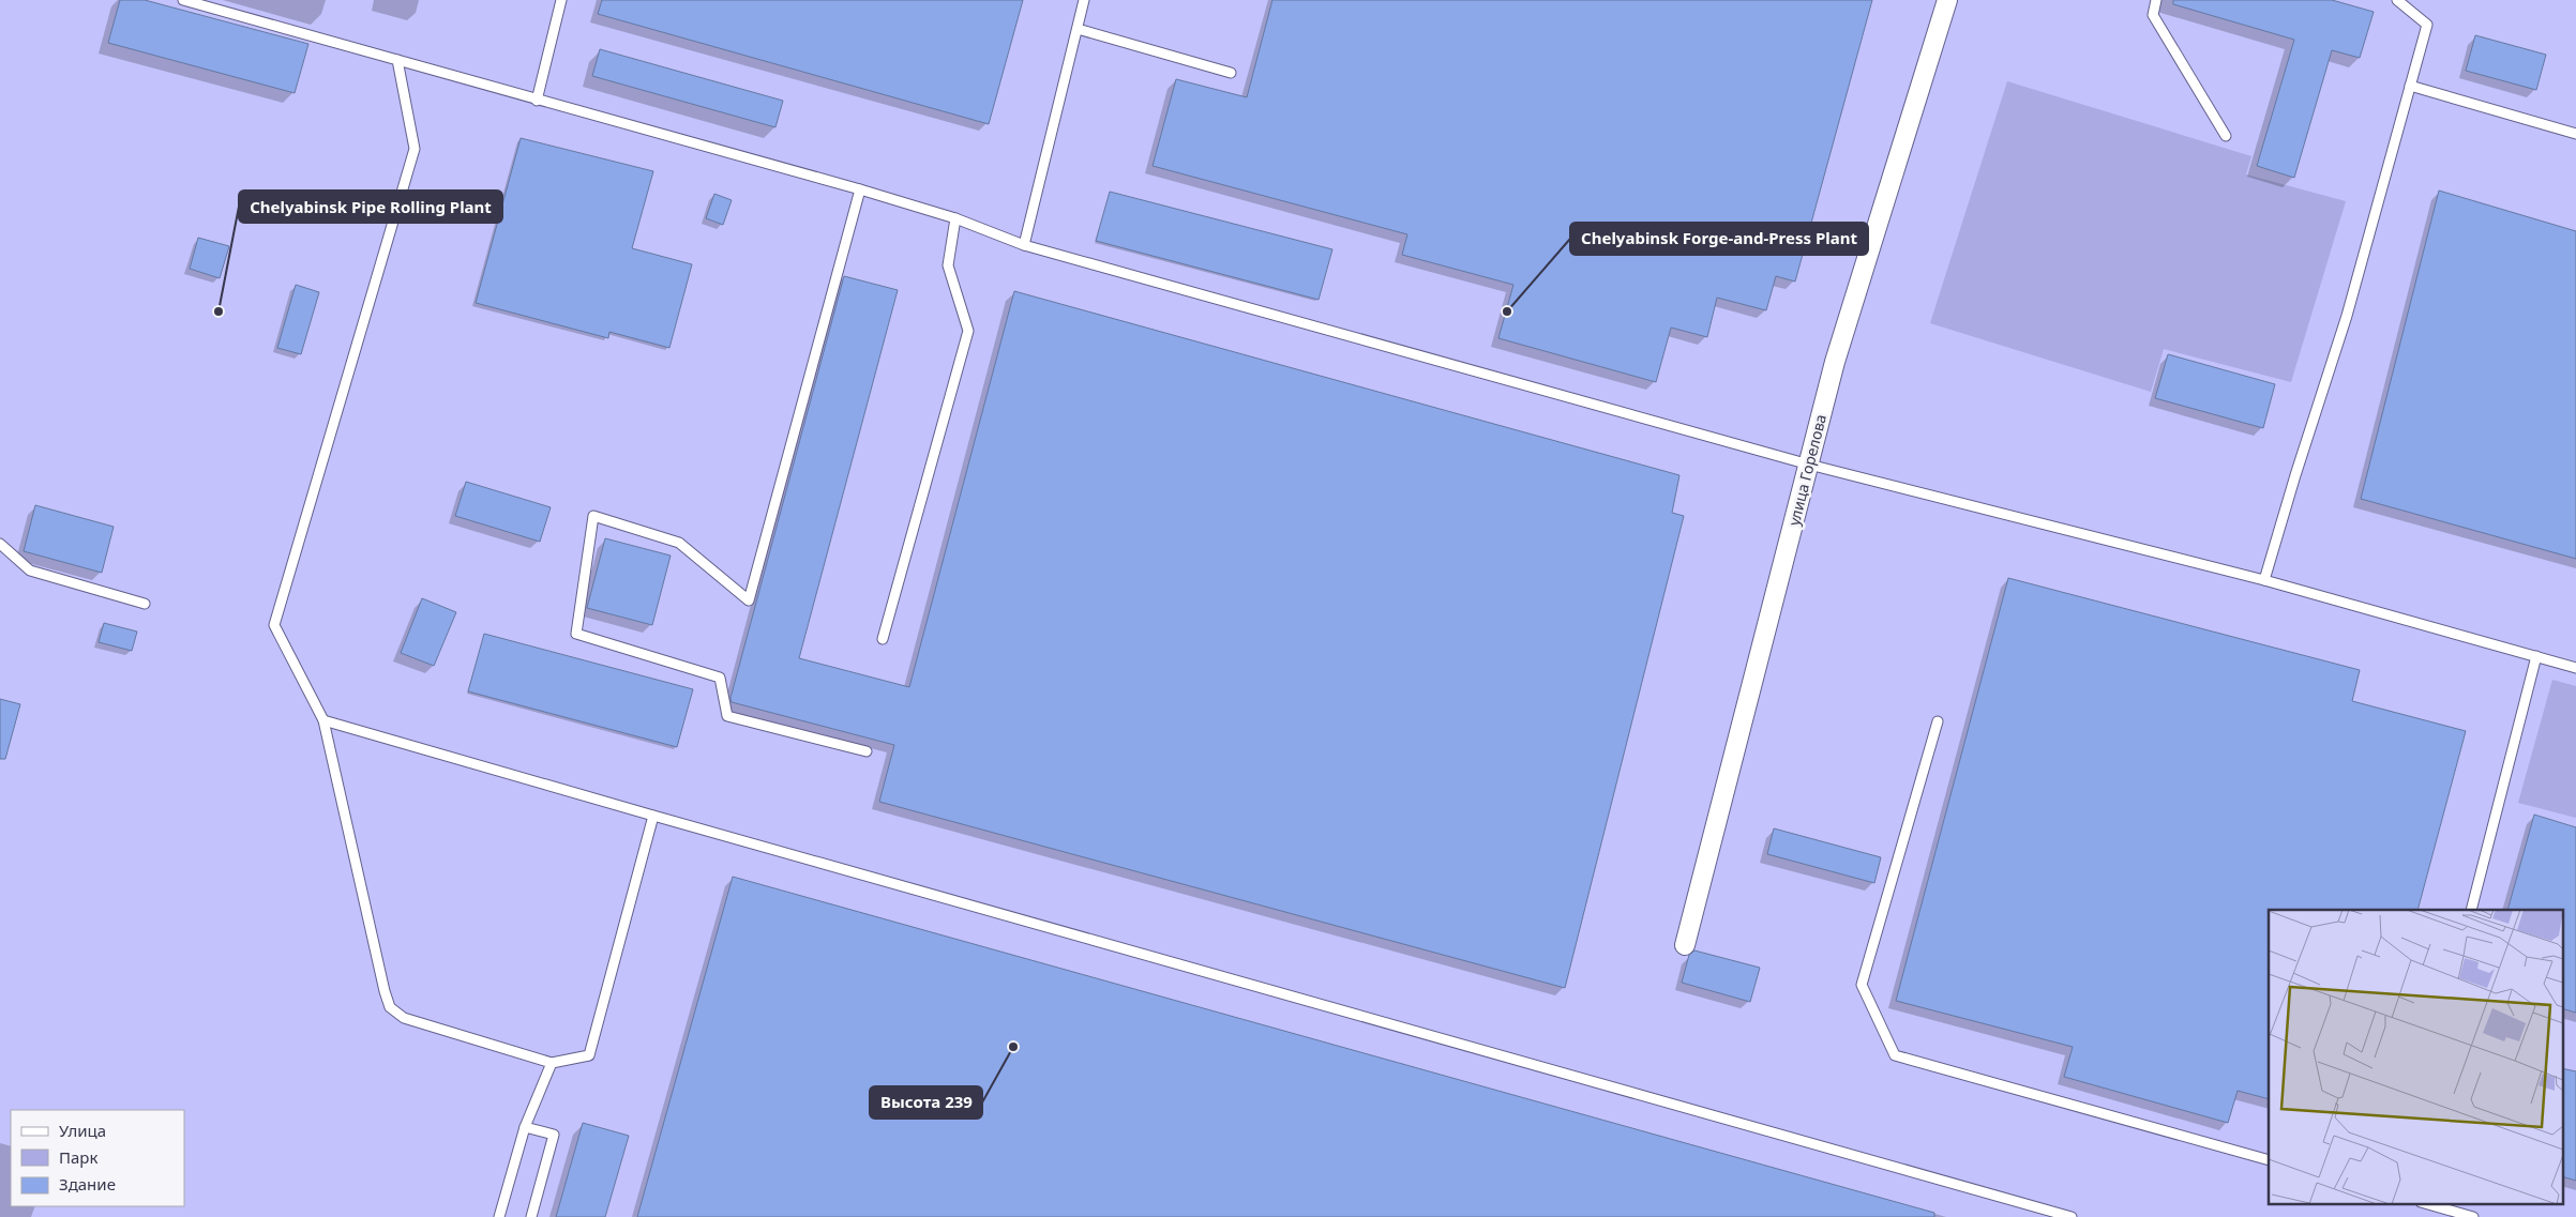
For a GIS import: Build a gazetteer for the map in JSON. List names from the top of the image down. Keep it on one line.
{"streets":{"street":["улица Горелова"]},"places":["Chelyabinsk Pipe Rolling Plant","Chelyabinsk Forge-and-Press Plant","Высота 239"],"legend":["Улица","Парк","Здание"]}
